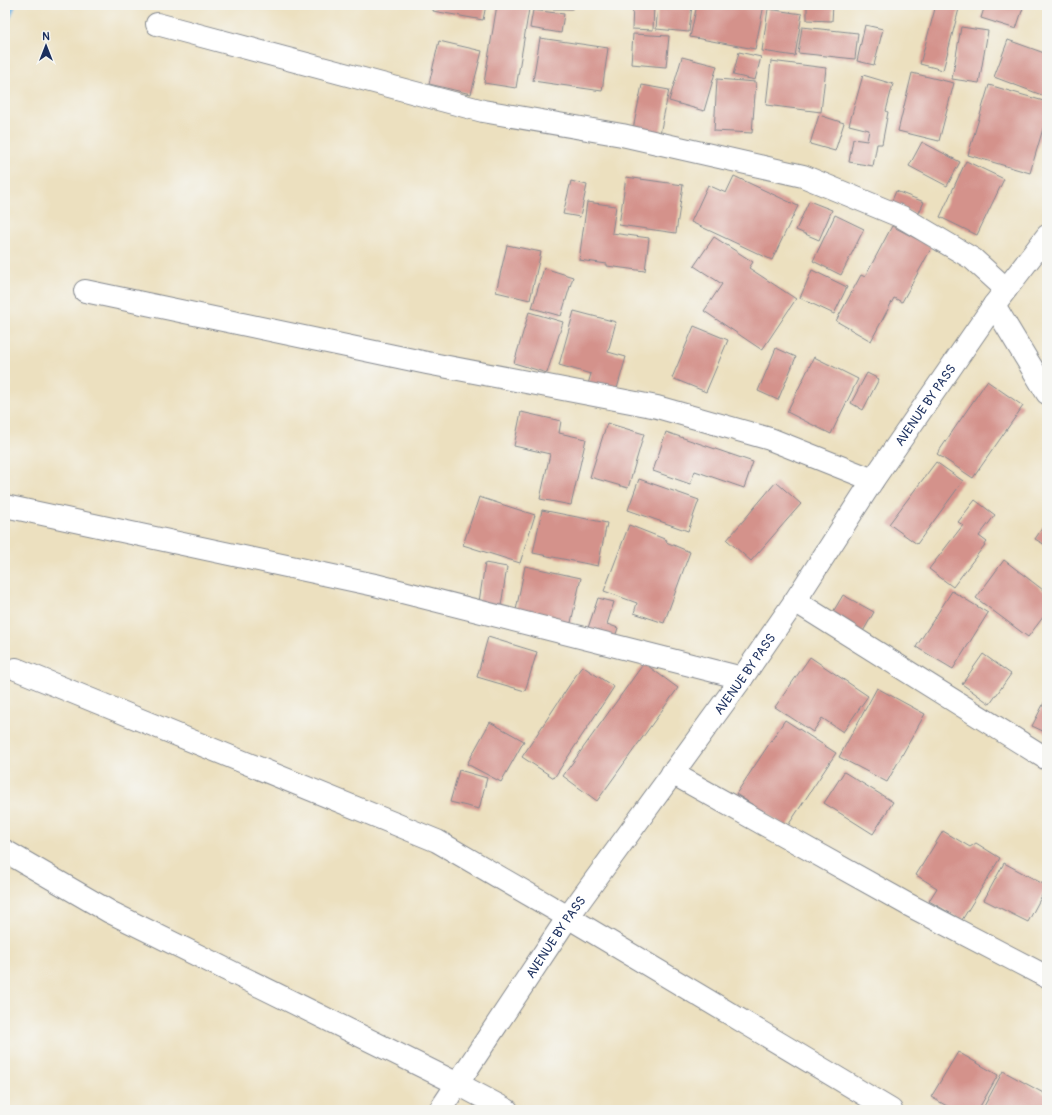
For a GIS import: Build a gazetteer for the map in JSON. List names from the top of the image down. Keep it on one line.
{"streets":{"main road":["AVENUE BY PASS"]},"north":"top"}
